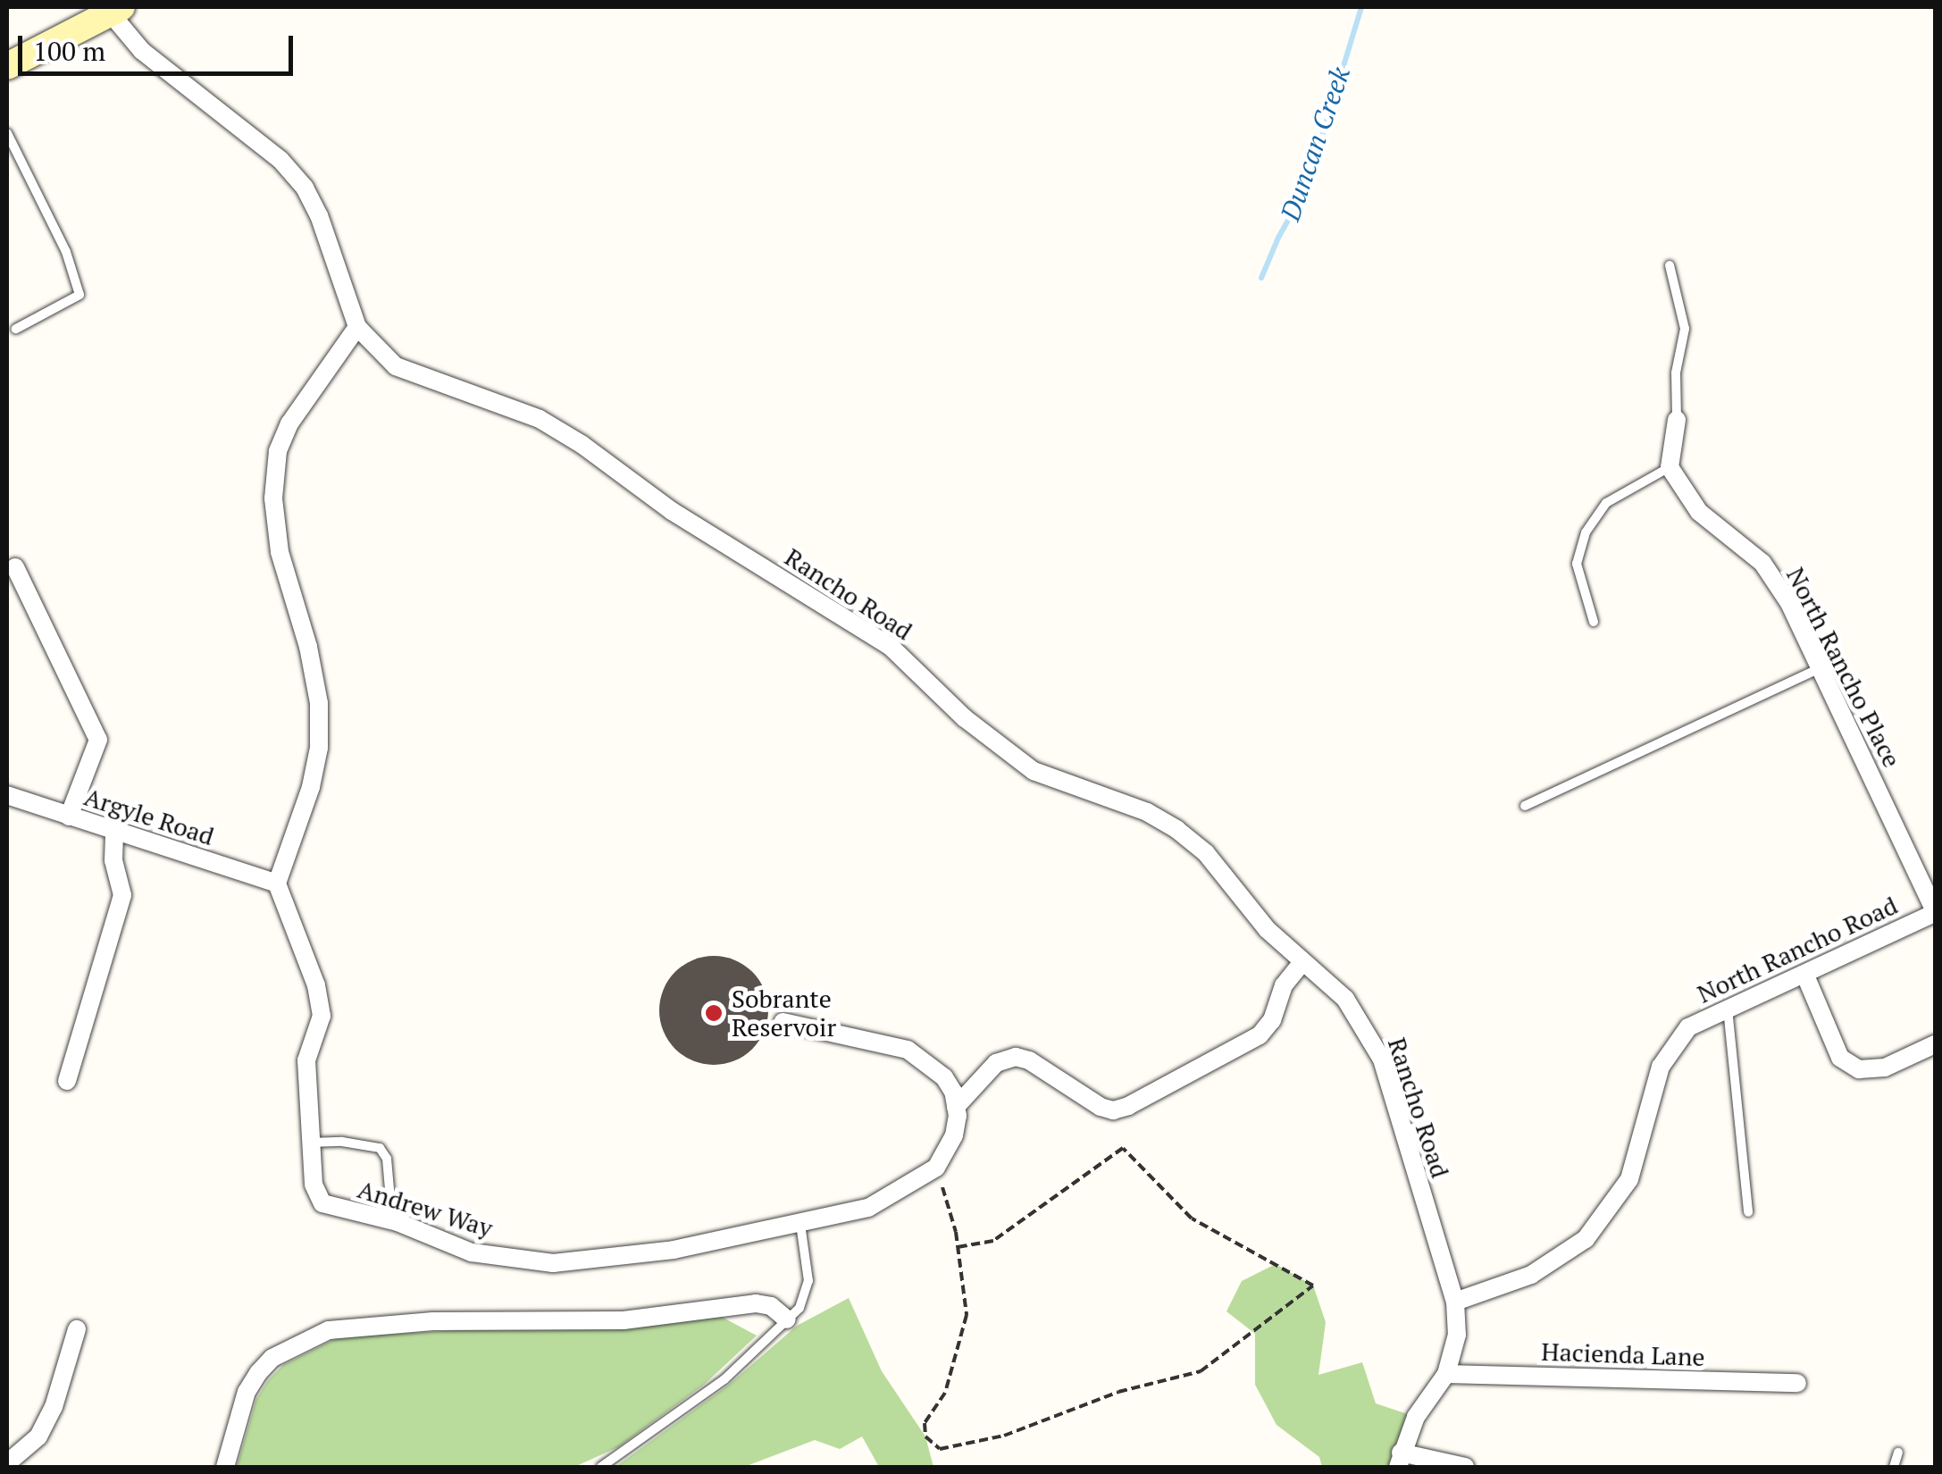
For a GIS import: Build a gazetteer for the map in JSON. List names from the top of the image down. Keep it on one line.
{"streets":{"street":["Rancho Road","North Rancho Place","Argyle Road","North Rancho Road","Andrew Way","Hacienda Lane"]},"crossings":[["Rancho Road","North Rancho Road"],["Rancho Road","Hacienda Lane"],["North Rancho Place","North Rancho Road"],["Argyle Road","Andrew Way"]],"water":["Duncan Creek"],"places":["Sobrante Reservoir"],"scale_bar":"100 m"}
